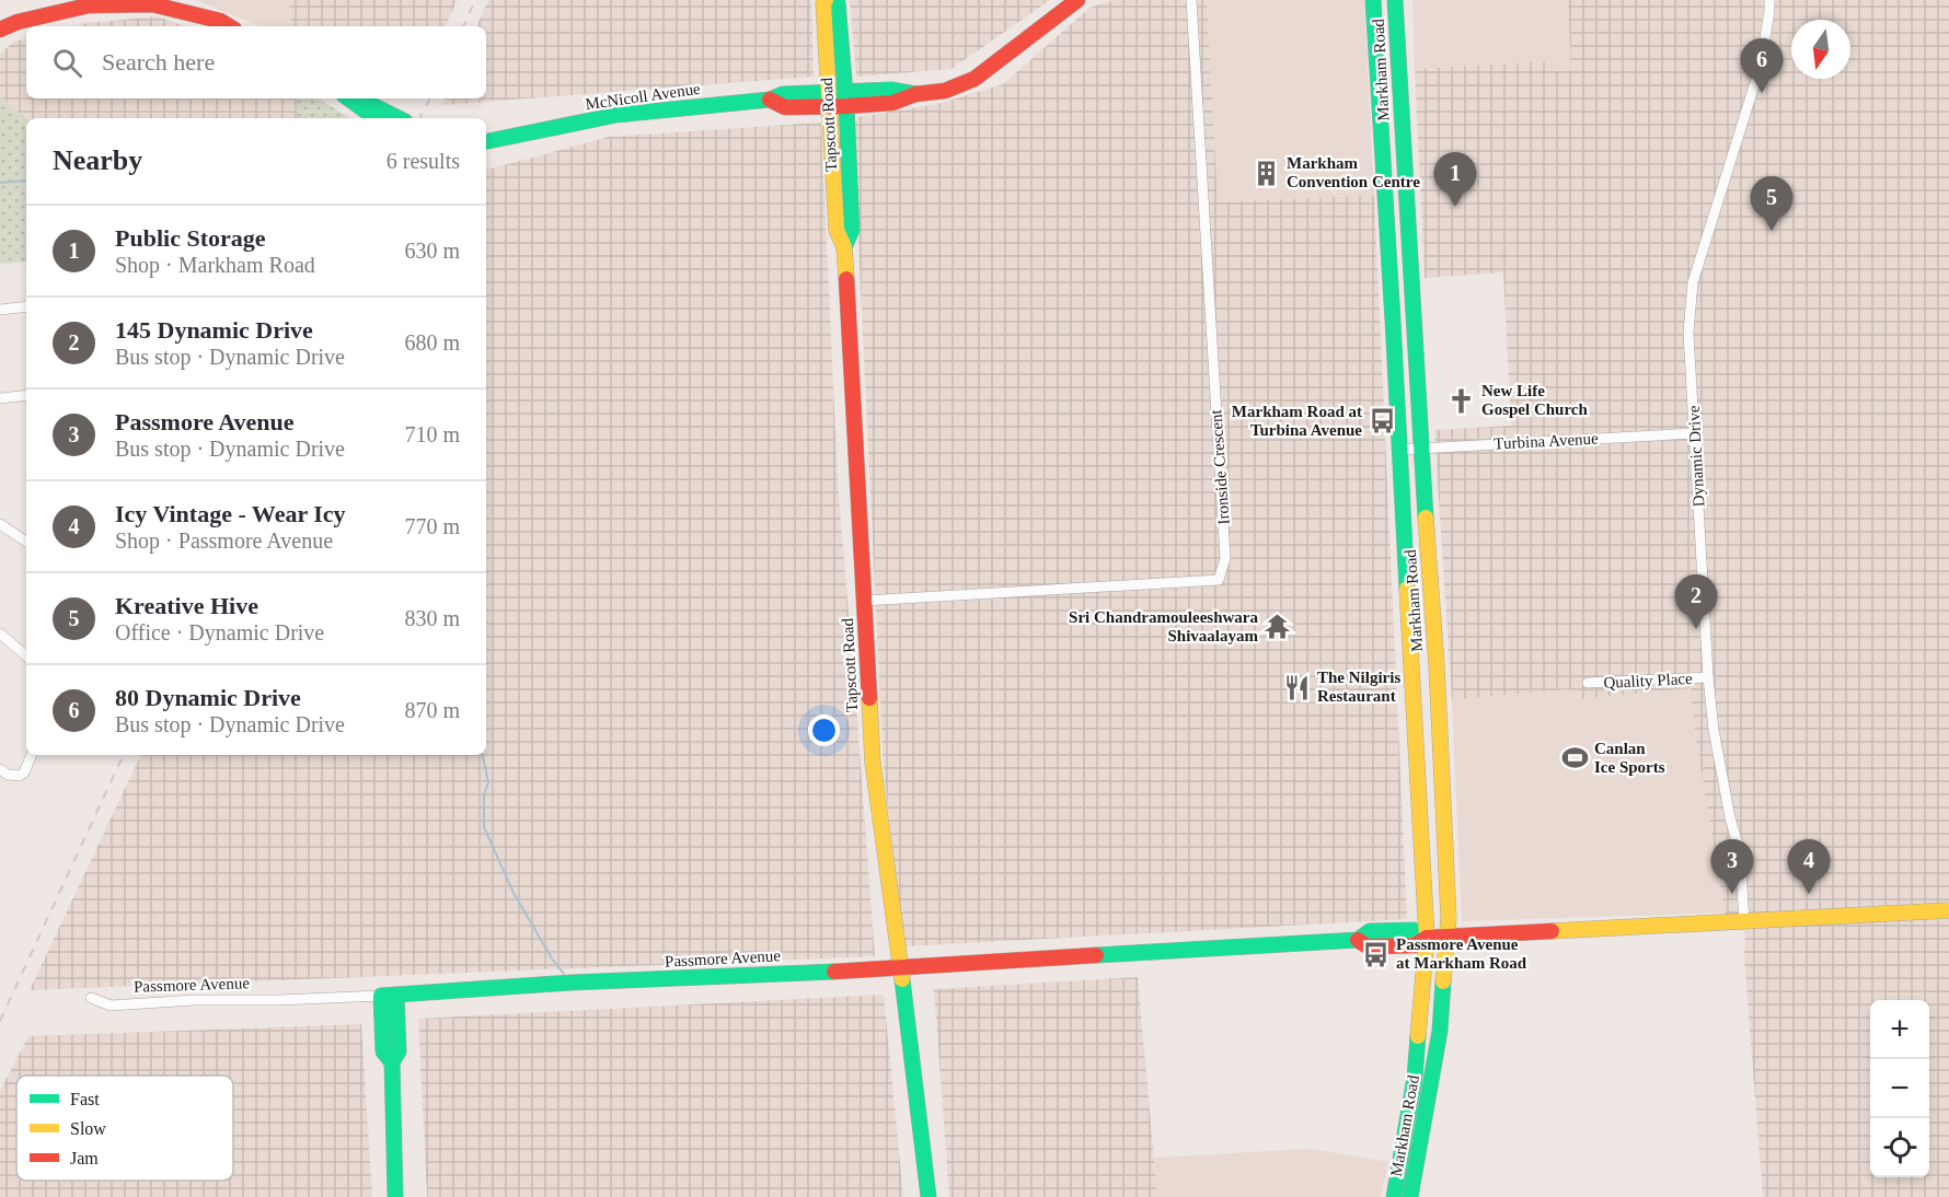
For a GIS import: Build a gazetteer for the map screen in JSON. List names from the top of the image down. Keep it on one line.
{"streets":{"main road":["Markham Road","McNicoll Avenue","Tapscott Road","Passmore Avenue"],"street":["Turbina Avenue","Dynamic Drive","Ironside Crescent","Quality Place"]},"crossings":[["Markham Road","Turbina Avenue"],["Markham Road","Passmore Avenue"],["McNicoll Avenue","Tapscott Road"],["Tapscott Road","Ironside Crescent"],["Tapscott Road","Passmore Avenue"],["Turbina Avenue","Dynamic Drive"],["Dynamic Drive","Quality Place"],["Dynamic Drive","Passmore Avenue"]],"places":{"building":["Markham Convention Centre"],"church":["New Life Gospel Church"],"bus stop":["Markham Road at Turbina Avenue","Passmore Avenue at Markham Road"],"temple":["Sri Chandramouleeshwara Shivaalayam"],"restaurant":["The Nilgiris Restaurant"],"sports":["Canlan Ice Sports"]},"legend":["Fast","Slow","Jam"],"north":"bottom","page":{"search":"Search here","pins":["6","1","5","2","3","4"],"heading":["Nearby","6 results"],"list":[{"mark":"1","name":"Public Storage","note":"Shop · Markham Road","value":"630 m"},{"mark":"2","name":"145 Dynamic Drive","note":"Bus stop · Dynamic Drive","value":"680 m"},{"mark":"3","name":"Passmore Avenue","note":"Bus stop · Dynamic Drive","value":"710 m"},{"mark":"4","name":"Icy Vintage - Wear Icy","note":"Shop · Passmore Avenue","value":"770 m"},{"mark":"5","name":"Kreative Hive","note":"Office · Dynamic Drive","value":"830 m"},{"mark":"6","name":"80 Dynamic Drive","note":"Bus stop · Dynamic Drive","value":"870 m"}],"map_buttons":["+","−"]}}
